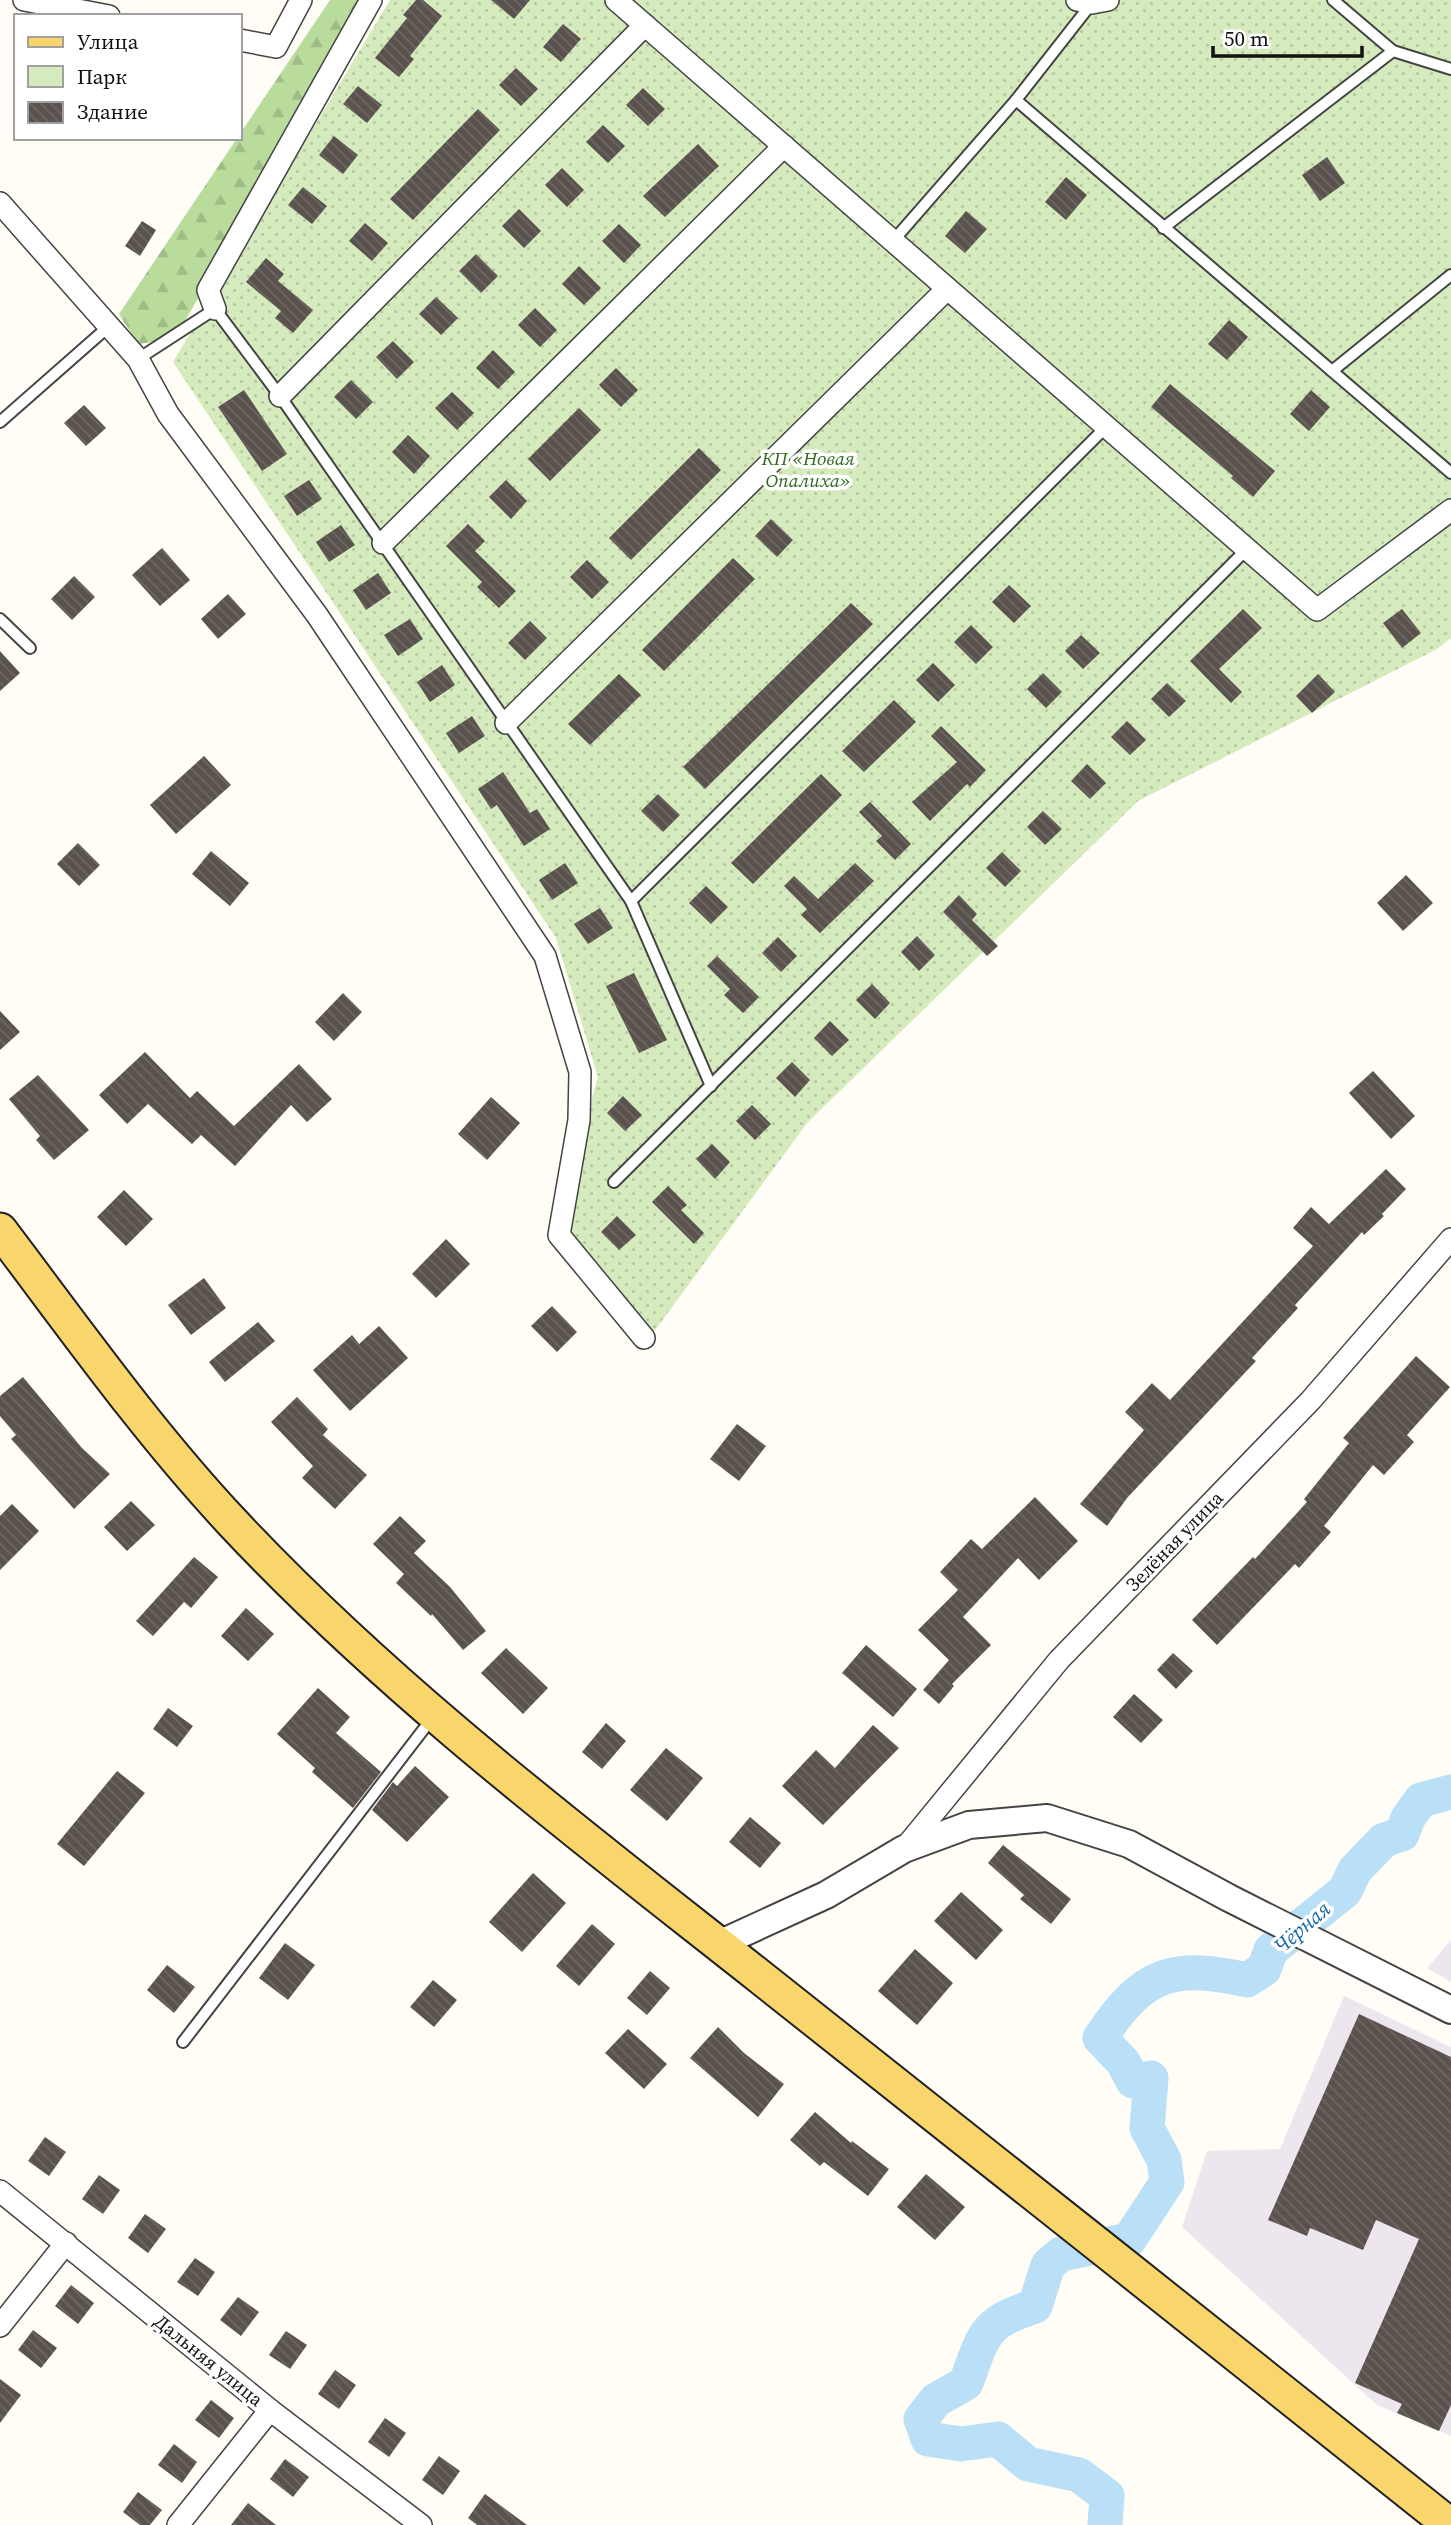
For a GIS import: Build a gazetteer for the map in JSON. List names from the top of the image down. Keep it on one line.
{"streets":{"street":["Зелёная улица","Дальняя улица"]},"water":["Чёрная"],"parks":["КП «Новая Опалиха»"],"legend":["Улица","Парк","Здание"],"scale_bar":"50 m"}
